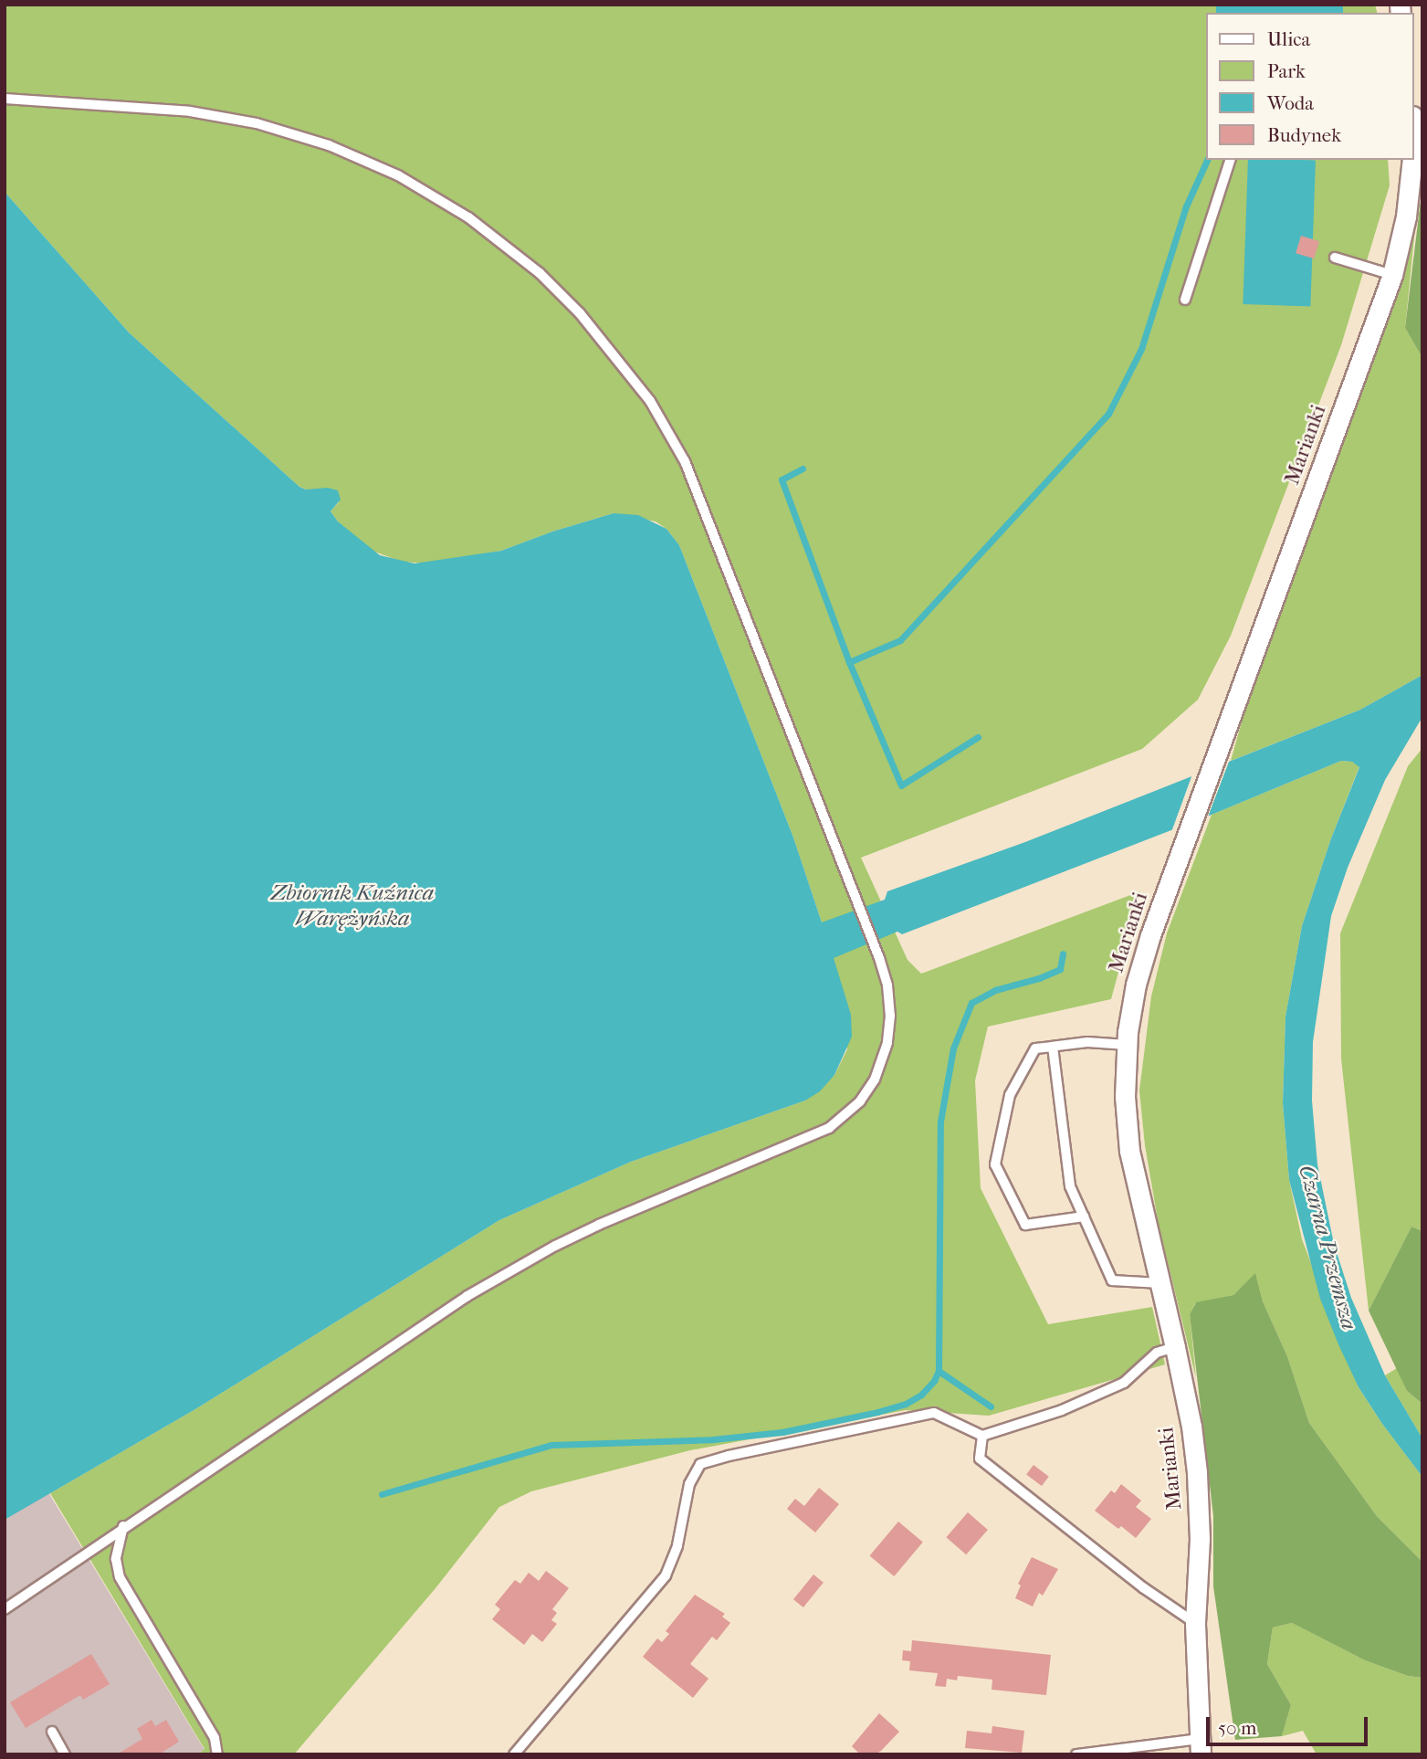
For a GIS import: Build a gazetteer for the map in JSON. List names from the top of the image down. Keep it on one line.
{"streets":{"street":["Marianki"]},"water":["Zbiornik Kuźnica Warężyńska","Czarna Przemsza"],"legend":["Ulica","Park","Woda","Budynek"],"scale_bar":"50 m"}
